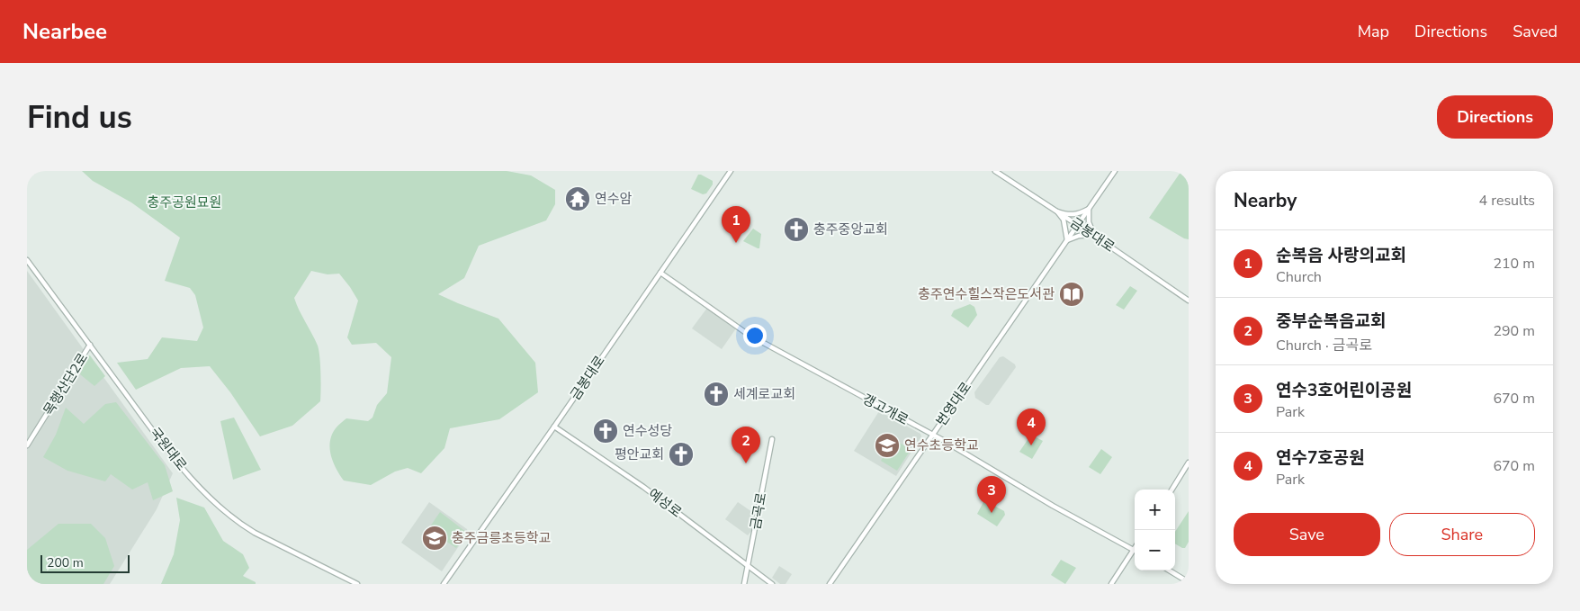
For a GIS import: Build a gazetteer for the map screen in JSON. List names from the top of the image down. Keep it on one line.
{"streets":{"street":["금봉대로","목행산단2로","번영대로","갱고개로","국원대로","예성로","금곡로"]},"crossings":[["금봉대로","번영대로"],["금봉대로","갱고개로"],["금봉대로","예성로"],["목행산단2로","국원대로"],["번영대로","갱고개로"],["예성로","금곡로"]],"parks":["충주공원묘원"],"places":{"temple":["연수암"],"church":["충주중앙교회","세계로교회","연수성당","평안교회"],"library":["충주연수힐스작은도서관"],"school or university":["연수초등학교","충주금릉초등학교"]},"scale_bar":"200 m","page":{"header":"Nearbee","nav":["Map","Directions","Saved"],"buttons":["Directions",["Save","Share"]],"title":"Find us","heading":["Nearby","4 results"],"pins":["1","4","2","3"],"list":[{"mark":"1","name":"순복음 사랑의교회","note":"Church","value":"210 m"},{"mark":"2","name":"중부순복음교회","note":"Church · 금곡로","value":"290 m"},{"mark":"3","name":"연수3호어린이공원","note":"Park","value":"670 m"},{"mark":"4","name":"연수7호공원","note":"Park","value":"670 m"}],"map_buttons":["+","−"],"scale":"200 m"}}
